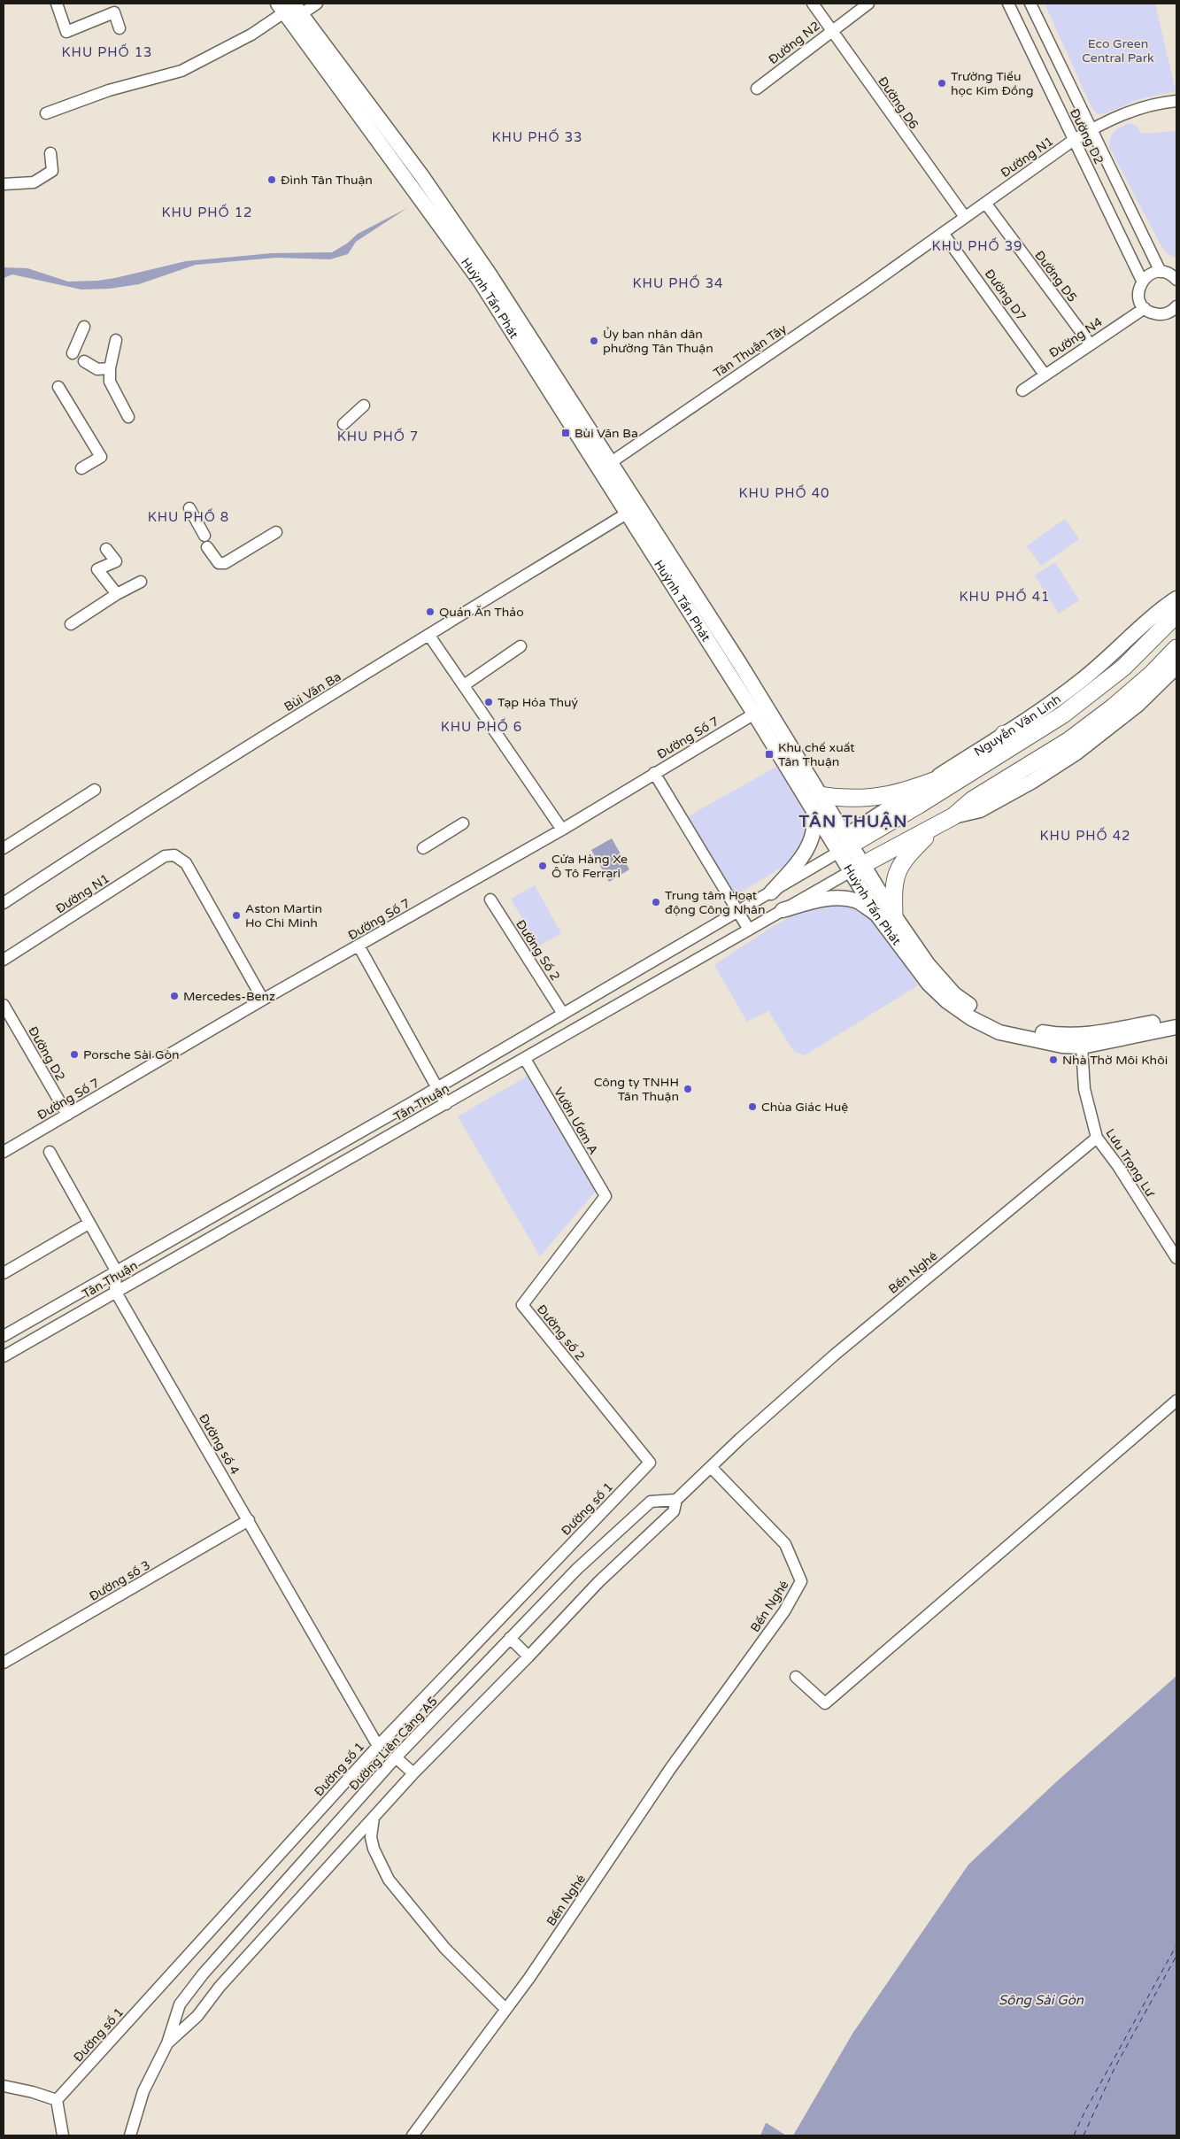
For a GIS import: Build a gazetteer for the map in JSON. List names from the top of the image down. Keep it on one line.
{"streets":{"highway":["Nguyễn Văn Linh"],"main road":["Huỳnh Tấn Phát"],"street":["Đường N2","Đường D6","Đường D2","Đường N1","Đường D5","Đường D7","Đường N4","Tân Thuận Tây","Bùi Văn Ba","Đường Số 7","Đường Số 2","Tân Thuận","Vườn Ươm A","Lưu Trọng Lư","Bến Nghé","Đường số 2","Đường số 4","Đường số 1","Đường số 3","Đường Liên Cảng A5"]},"crossings":[["Đường N2","Đường D6"],["Đường D6","Đường N1"],["Đường D2","Đường N1"],["Đường D2","Đường Số 7"],["Đường N1","Đường D5"],["Đường N1","Đường D7"],["Đường N1","Tân Thuận Tây"],["Đường N1","Đường Số 7"],["Đường D5","Đường N4"],["Đường D7","Đường N4"],["Huỳnh Tấn Phát","Tân Thuận Tây"],["Huỳnh Tấn Phát","Bùi Văn Ba"],["Huỳnh Tấn Phát","Nguyễn Văn Linh"],["Huỳnh Tấn Phát","Đường Số 7"],["Huỳnh Tấn Phát","Tân Thuận"],["Huỳnh Tấn Phát","Lưu Trọng Lư"],["Nguyễn Văn Linh","Tân Thuận"],["Đường Số 2","Tân Thuận"],["Tân Thuận","Vườn Ươm A"],["Tân Thuận","Đường số 4"],["Vườn Ươm A","Đường số 2"],["Lưu Trọng Lư","Bến Nghé"],["Bến Nghé","Đường Liên Cảng A5"],["Đường số 2","Đường số 1"],["Đường số 4","Đường số 1"],["Đường số 4","Đường số 3"]],"districts":["KHU PHỐ 13","KHU PHỐ 33","KHU PHỐ 12","KHU PHỐ 39","KHU PHỐ 34","KHU PHỐ 7","KHU PHỐ 40","KHU PHỐ 8","KHU PHỐ 41","KHU PHỐ 6","TÂN THUẬN","KHU PHỐ 42"],"water":["Sông Sài Gòn"],"parks":["Eco Green Central Park"],"places":{"other":["Trường Tiểu học Kim Đồng","Đình Tân Thuận","Ủy ban nhân dân phường Tân Thuận","Quán Ăn Thảo","Tạp Hóa Thuý","Cửa Hàng Xe Ô Tô Ferrari","Trung tâm Hoạt động Công Nhân","Aston Martin Ho Chi Minh","Mercedes-Benz","Porsche Sài Gòn","Nhà Thờ Môi Khôi","Công ty TNHH Tân Thuận","Chùa Giác Huệ"],"transit":["Bùi Văn Ba","Khu chế xuất Tân Thuận"]}}
